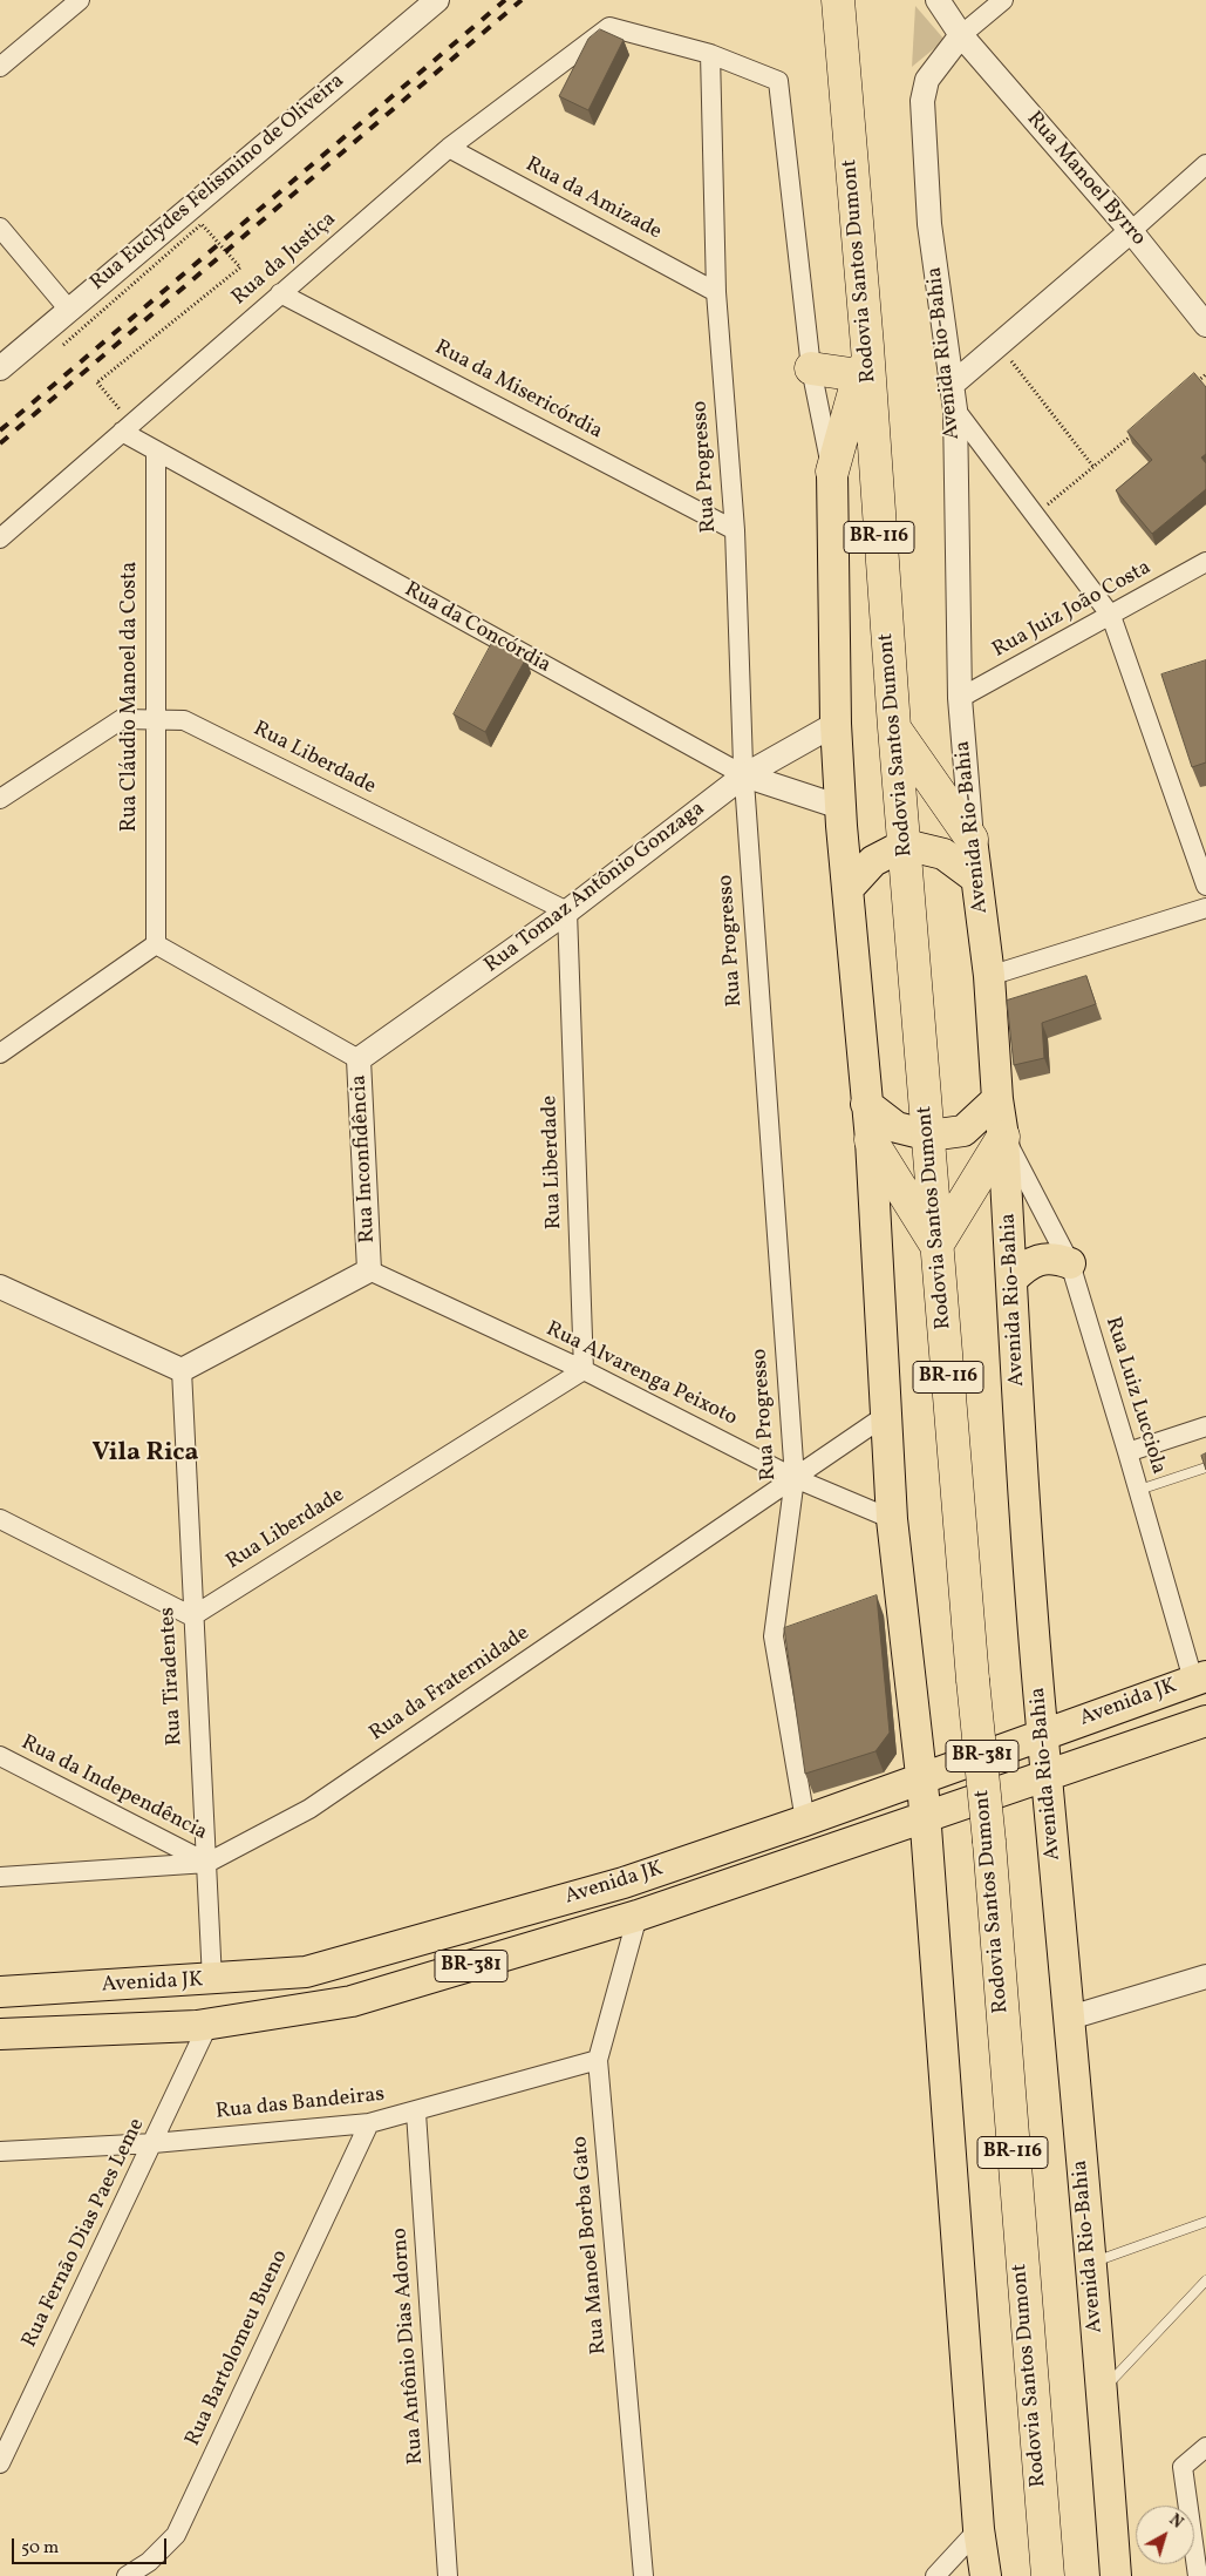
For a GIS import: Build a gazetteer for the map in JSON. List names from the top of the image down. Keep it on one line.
{"streets":{"highway":["Rodovia Santos Dumont","BR-116"],"main road":["Avenida Rio-Bahia","Avenida JK","BR-381"],"street":["Rua Manoel Byrro","Rua Euclydes Felismino de Oliveira","Rua da Amizade","Rua da Justiça","Rua da Misericórdia","Rua Progresso","Rua Juiz João Costa","Rua da Concórdia","Rua Cláudio Manoel da Costa","Rua Liberdade","Rua Tomaz Antônio Gonzaga","Rua Inconfidência","Rua Alvarenga Peixoto","Rua Luiz Lucciola","Rua Tiradentes","Rua da Fraternidade","Rua da Independência","Rua das Bandeiras","Rua Fernão Dias Paes Leme","Rua Manoel Borba Gato","Rua Antônio Dias Adorno","Rua Bartolomeu Bueno"]},"crossings":[["Rua Manoel Byrro","Avenida Rio-Bahia"],["Rua da Amizade","Rua da Justiça"],["Rua da Amizade","Rua Progresso"],["Rua da Justiça","Rua da Misericórdia"],["Rua da Justiça","Rua Progresso"],["Rua da Justiça","Rua da Concórdia"],["Avenida Rio-Bahia","Rua Juiz João Costa"],["Avenida Rio-Bahia","Rua Luiz Lucciola"],["Avenida Rio-Bahia","Avenida JK"],["Rua da Misericórdia","Rua Progresso"],["Rua Progresso","Rua da Concórdia"],["Rua Progresso","Rua Tomaz Antônio Gonzaga"],["Rua Progresso","Rua Alvarenga Peixoto"],["Rua Progresso","Rua da Fraternidade"],["Rua Progresso","Avenida JK"],["Rua da Concórdia","Rua Cláudio Manoel da Costa"],["Rua da Concórdia","Rua Tomaz Antônio Gonzaga"],["Rua Cláudio Manoel da Costa","Rua Liberdade"],["Rua Cláudio Manoel da Costa","Rua Inconfidência"],["Rua Liberdade","Rua Tomaz Antônio Gonzaga"],["Rua Liberdade","Rua Alvarenga Peixoto"],["Rua Liberdade","Rua Tiradentes"],["Rua Tomaz Antônio Gonzaga","Rua Inconfidência"],["Rua Inconfidência","Rua Alvarenga Peixoto"],["Rua Inconfidência","Rua Tiradentes"],["Rua Alvarenga Peixoto","Rua da Fraternidade"],["Rua Luiz Lucciola","Avenida JK"],["Rua Tiradentes","Rua da Fraternidade"],["Rua Tiradentes","Avenida JK"],["Rua Tiradentes","Rua da Independência"],["Rua da Fraternidade","Rua da Independência"],["Avenida JK","Rua Fernão Dias Paes Leme"],["Avenida JK","Rua Manoel Borba Gato"],["Rua das Bandeiras","Rua Fernão Dias Paes Leme"],["Rua das Bandeiras","Rua Manoel Borba Gato"],["Rua das Bandeiras","Rua Antônio Dias Adorno"],["Rua das Bandeiras","Rua Bartolomeu Bueno"]],"districts":["Vila Rica"],"scale_bar":"50 m","north":"top right"}
